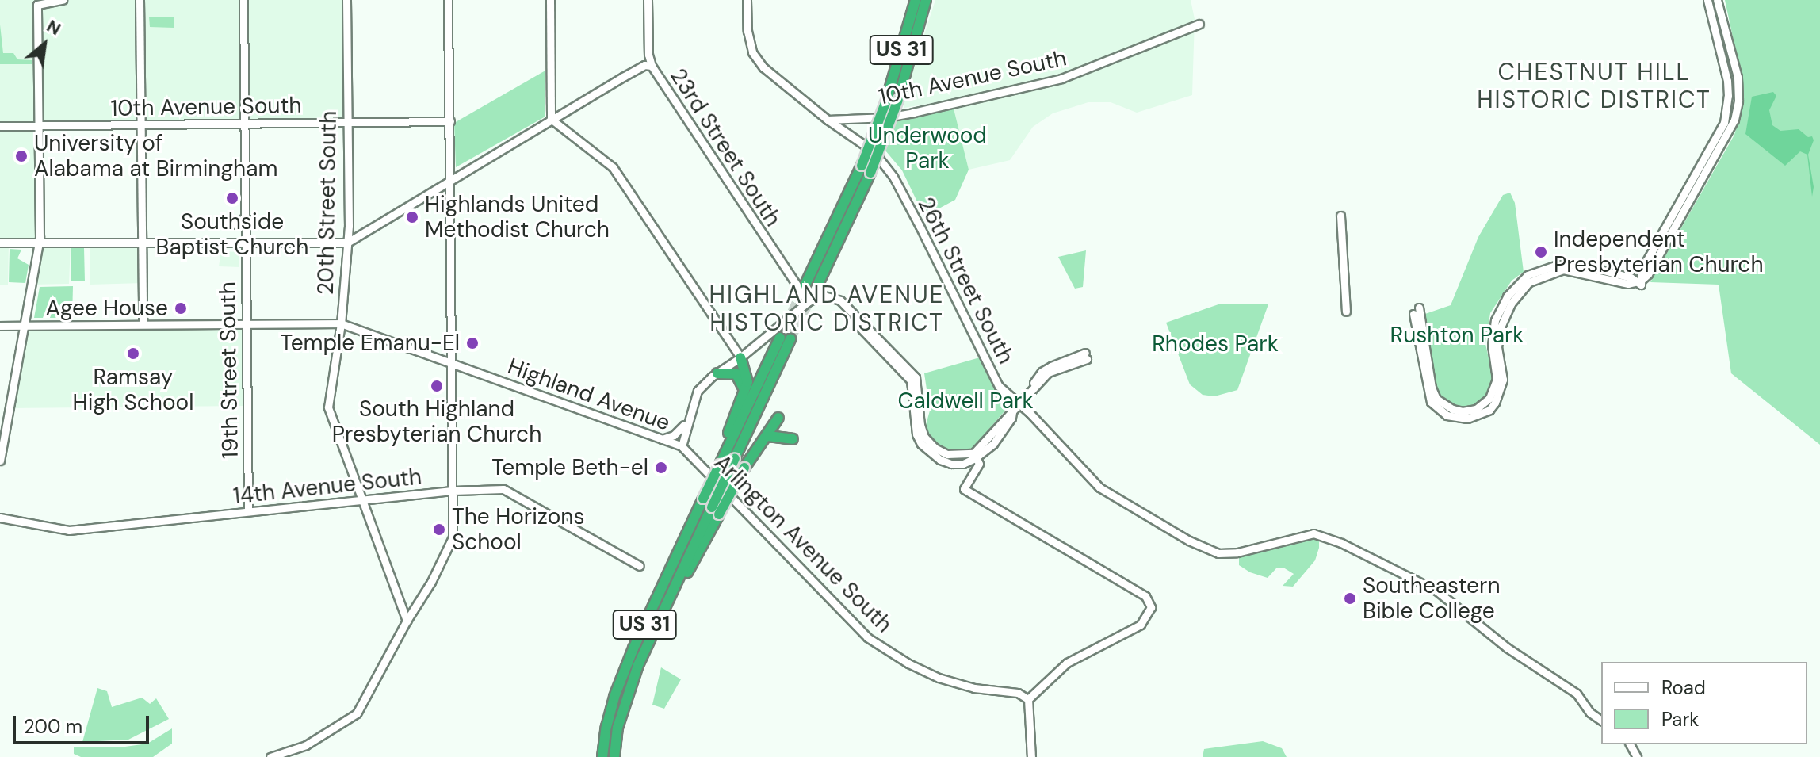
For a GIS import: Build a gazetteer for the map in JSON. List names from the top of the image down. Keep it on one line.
{"streets":{"highway":["US 31"],"street":["10th Avenue South","23rd Street South","20th Street South","26th Street South","19th Street South","Highland Avenue","14th Avenue South","Arlington Avenue South"]},"crossings":[["10th Avenue South","20th Street South"],["10th Avenue South","26th Street South"],["10th Avenue South","19th Street South"],["23rd Street South","Highland Avenue"],["20th Street South","Highland Avenue"],["20th Street South","14th Avenue South"],["19th Street South","Highland Avenue"],["19th Street South","14th Avenue South"],["Highland Avenue","Arlington Avenue South"]],"districts":["CHESTNUT HILL HISTORIC DISTRICT","HIGHLAND AVENUE HISTORIC DISTRICT"],"parks":["Underwood Park","Rushton Park","Rhodes Park","Caldwell Park"],"places":["University of Alabama at Birmingham","Southside Baptist Church","Highlands United Methodist Church","Independent Presbyterian Church","Agee House","Temple Emanu-El","Ramsay High School","South Highland Presbyterian Church","Temple Beth-el","The Horizons School","Southeastern Bible College"],"legend":["Road","Park"],"scale_bar":"200 m","north":"top right"}
